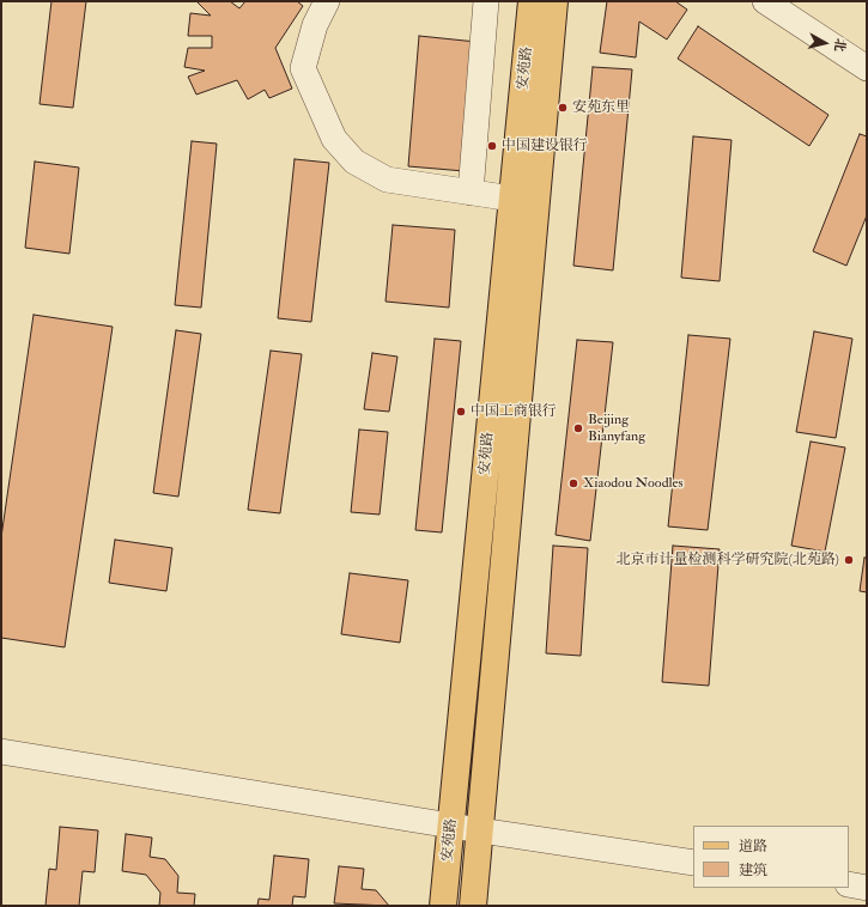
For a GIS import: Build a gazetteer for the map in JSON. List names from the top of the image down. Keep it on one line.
{"streets":{"main road":["安苑路"]},"places":["安苑东里","中国建设银行","中国工商银行","Beijing Bianyfang","Xiaodou Noodles","北京市计量检测科学研究院(北苑路)"],"legend":["道路","建筑"],"north":"right"}
